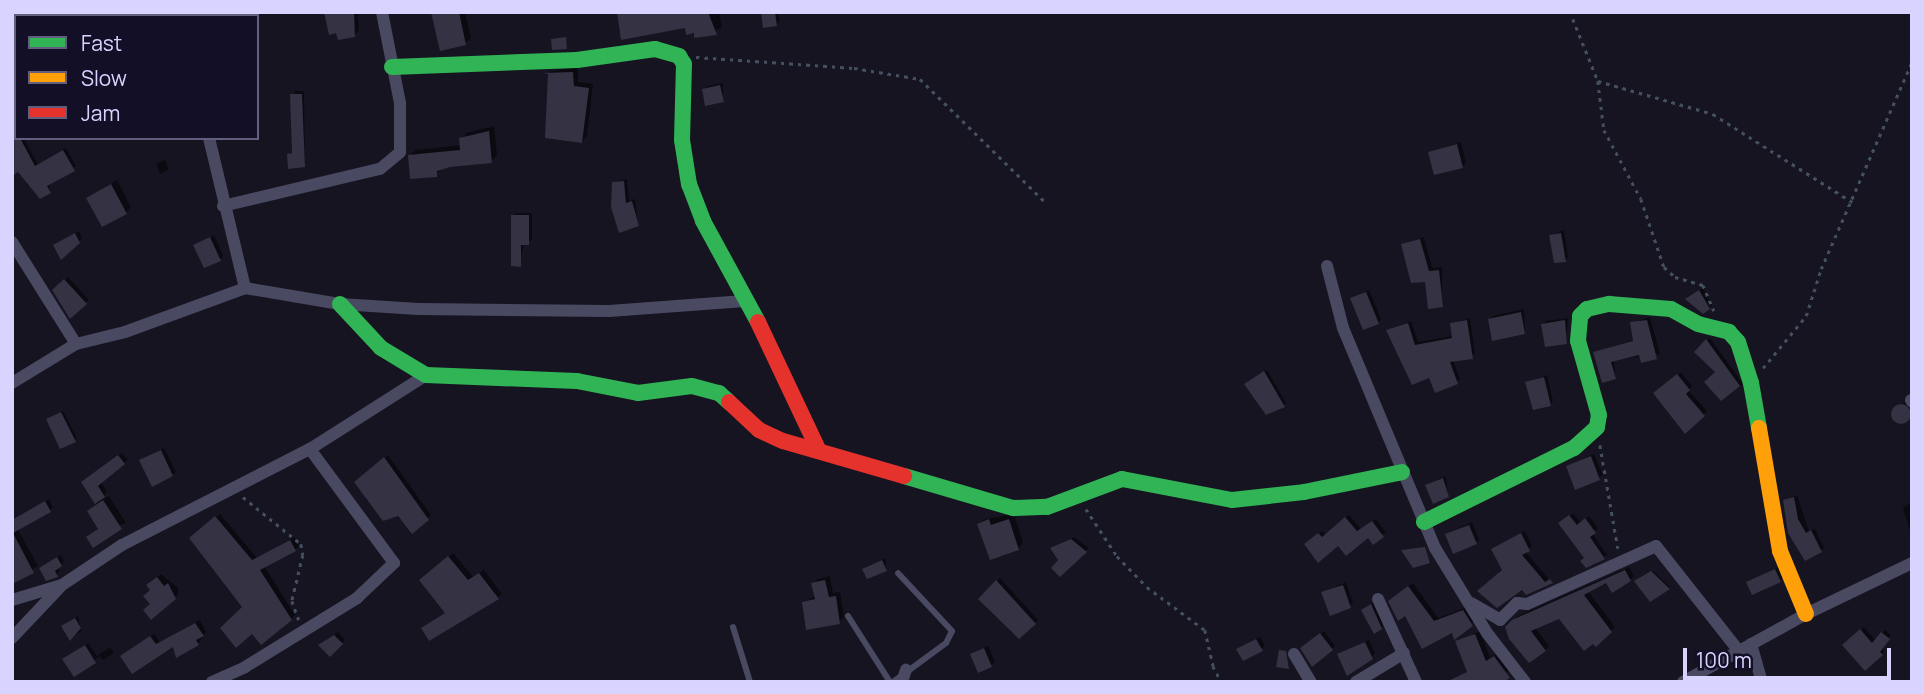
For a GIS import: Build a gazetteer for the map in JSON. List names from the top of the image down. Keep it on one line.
{"legend":["Fast","Slow","Jam"],"scale_bar":"100 m"}
